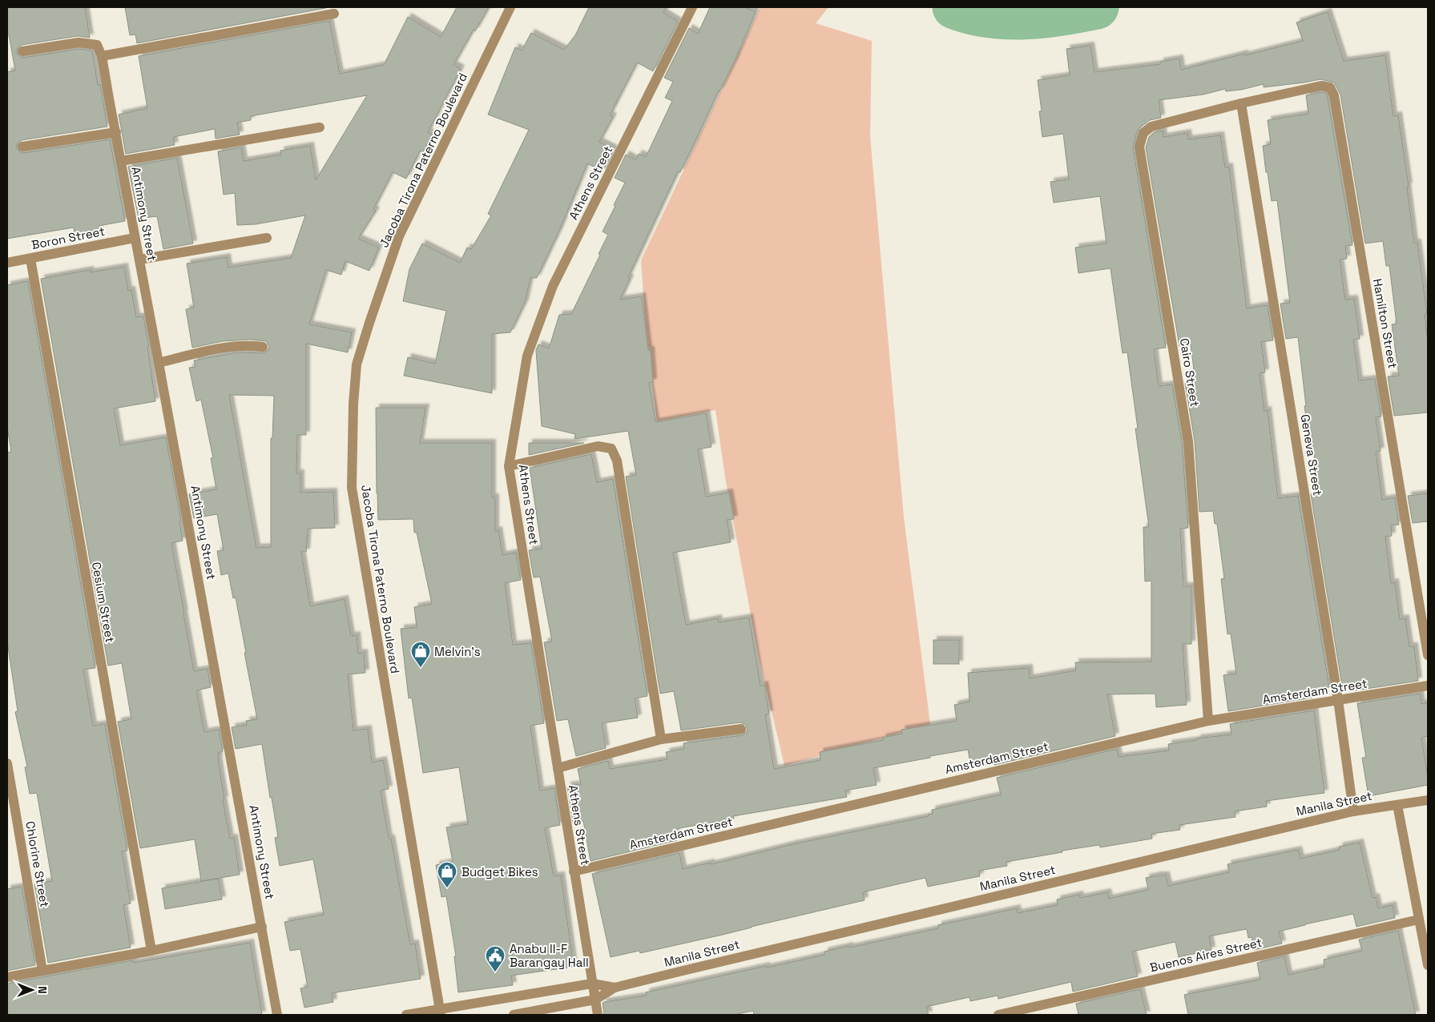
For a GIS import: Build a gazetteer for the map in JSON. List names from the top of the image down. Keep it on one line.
{"streets":{"street":["Jacoba Tirona Paterno Boulevard","Athens Street","Antimony Street","Boron Street","Hamilton Street","Cairo Street","Geneva Street","Cesium Street","Amsterdam Street","Manila Street","Chlorine Street","Buenos Aires Street"]},"crossings":[["Jacoba Tirona Paterno Boulevard","Manila Street"],["Athens Street","Amsterdam Street"],["Athens Street","Manila Street"],["Antimony Street","Boron Street"],["Boron Street","Cesium Street"],["Hamilton Street","Cairo Street"],["Hamilton Street","Geneva Street"],["Cairo Street","Geneva Street"],["Cairo Street","Amsterdam Street"],["Geneva Street","Amsterdam Street"],["Geneva Street","Manila Street"]],"places":{"shop":["Melvin's","Budget Bikes"],"public building":["Anabu II-F Barangay Hall"]},"north":"right"}
